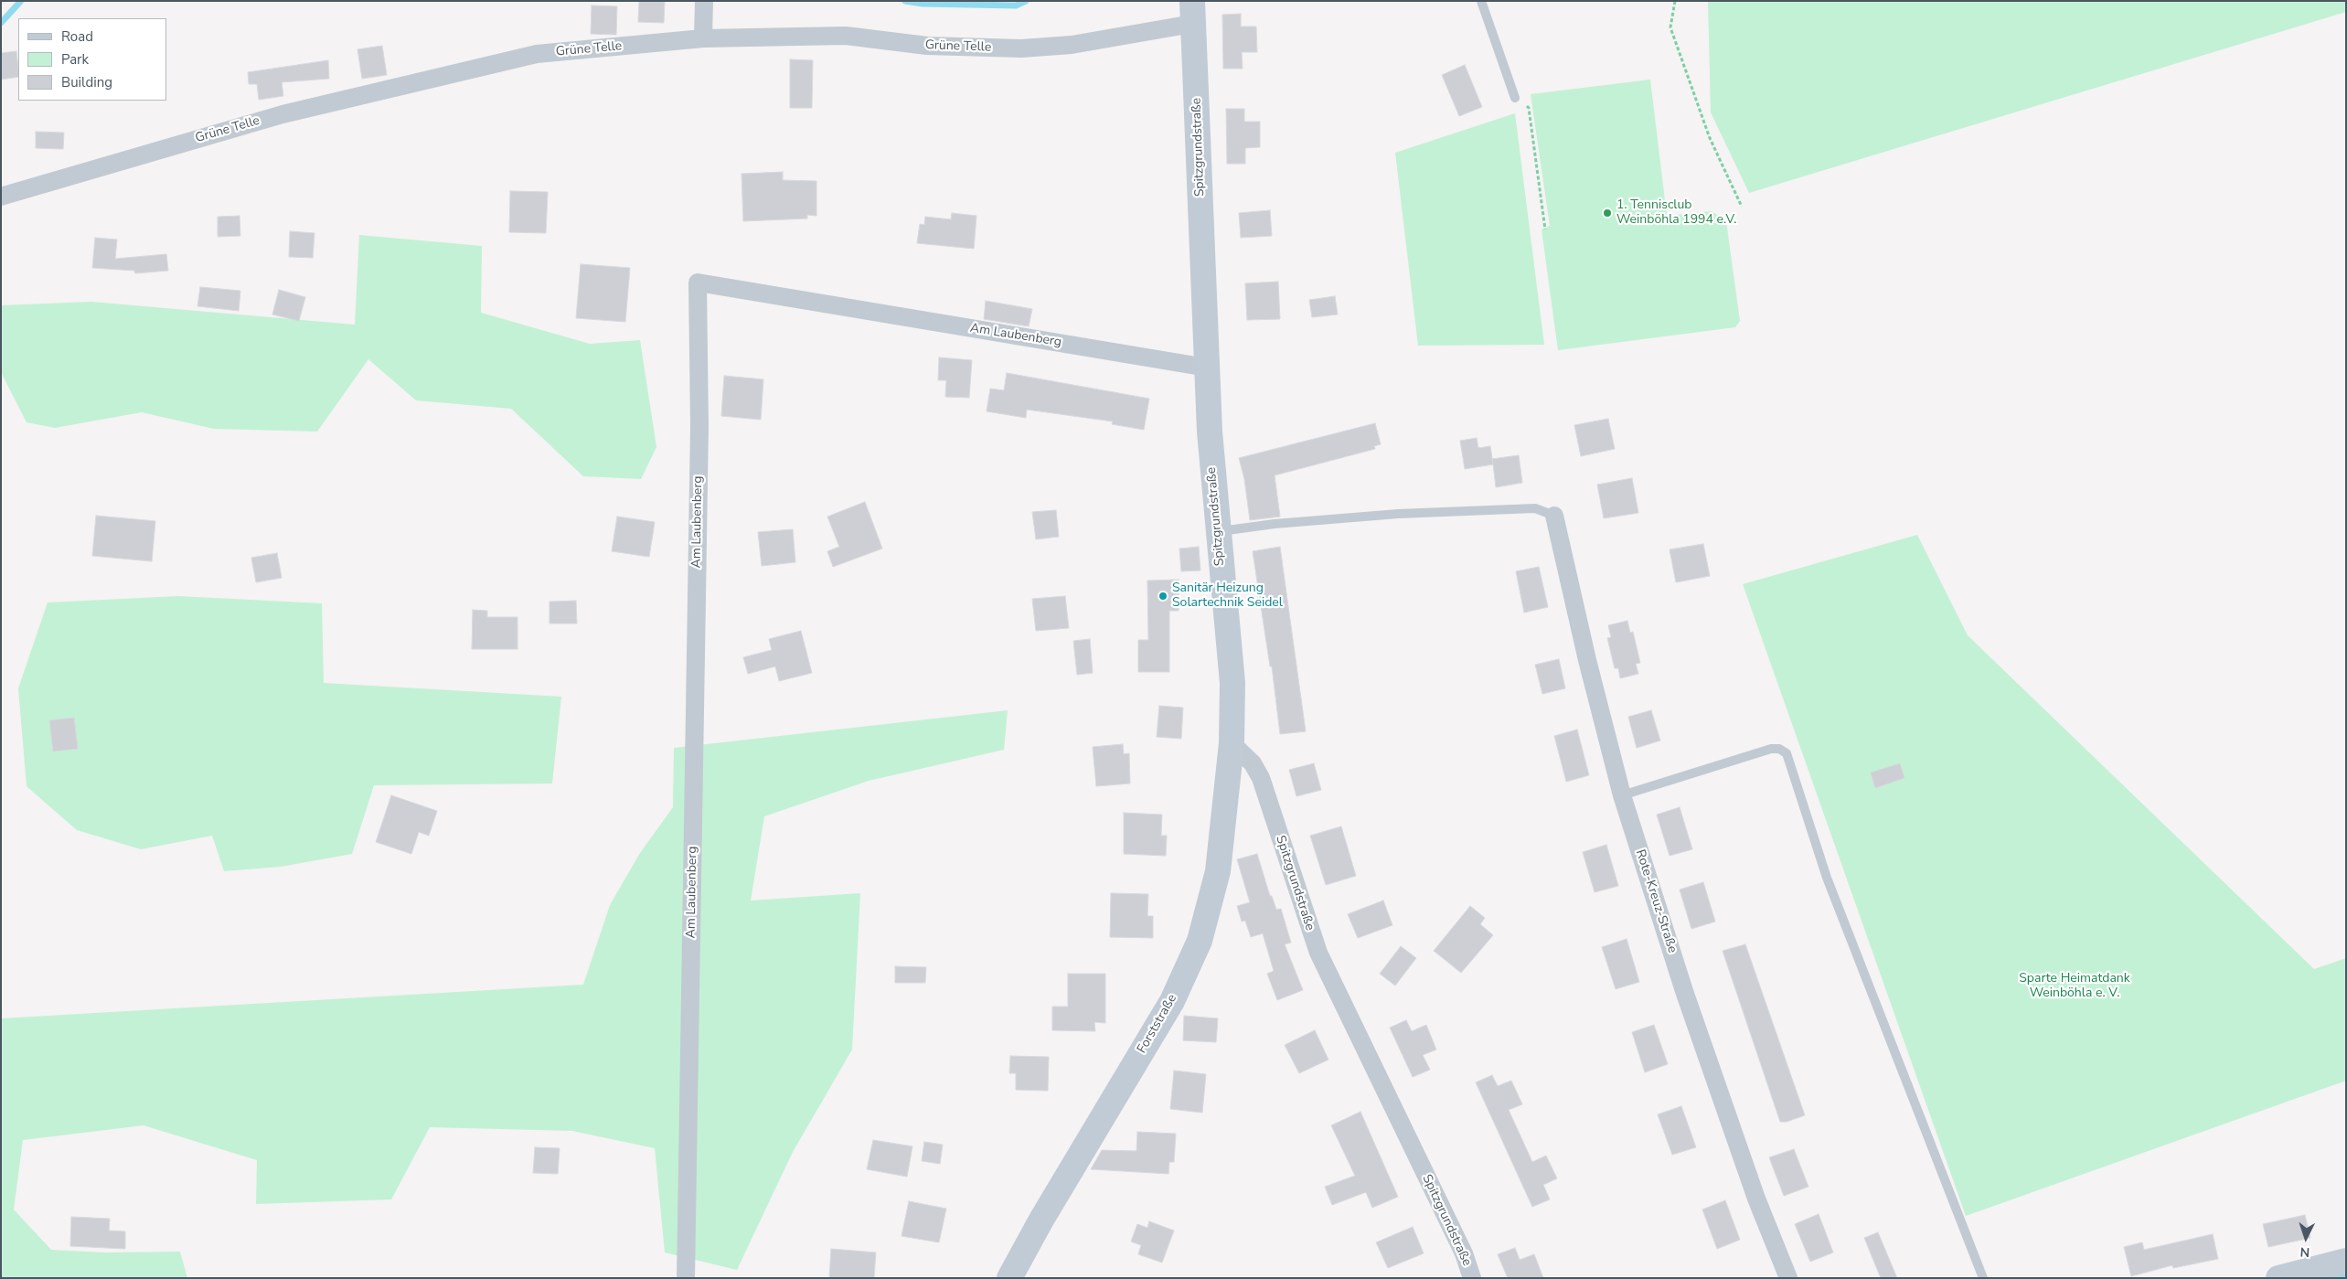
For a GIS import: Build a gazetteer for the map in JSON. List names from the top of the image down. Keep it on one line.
{"streets":{"street":["Grüne Telle","Spitzgrundstraße","Am Laubenberg","Rote-Kreuz-Straße","Forststraße"]},"crossings":[["Grüne Telle","Spitzgrundstraße"],["Spitzgrundstraße","Am Laubenberg"],["Spitzgrundstraße","Forststraße"]],"parks":["Sparte Heimatdank Weinböhla e. V."],"places":["1. Tennisclub Weinböhla 1994 e.V.","Sanitär Heizung Solartechnik Seidel"],"legend":["Road","Park","Building"],"north":"bottom"}
